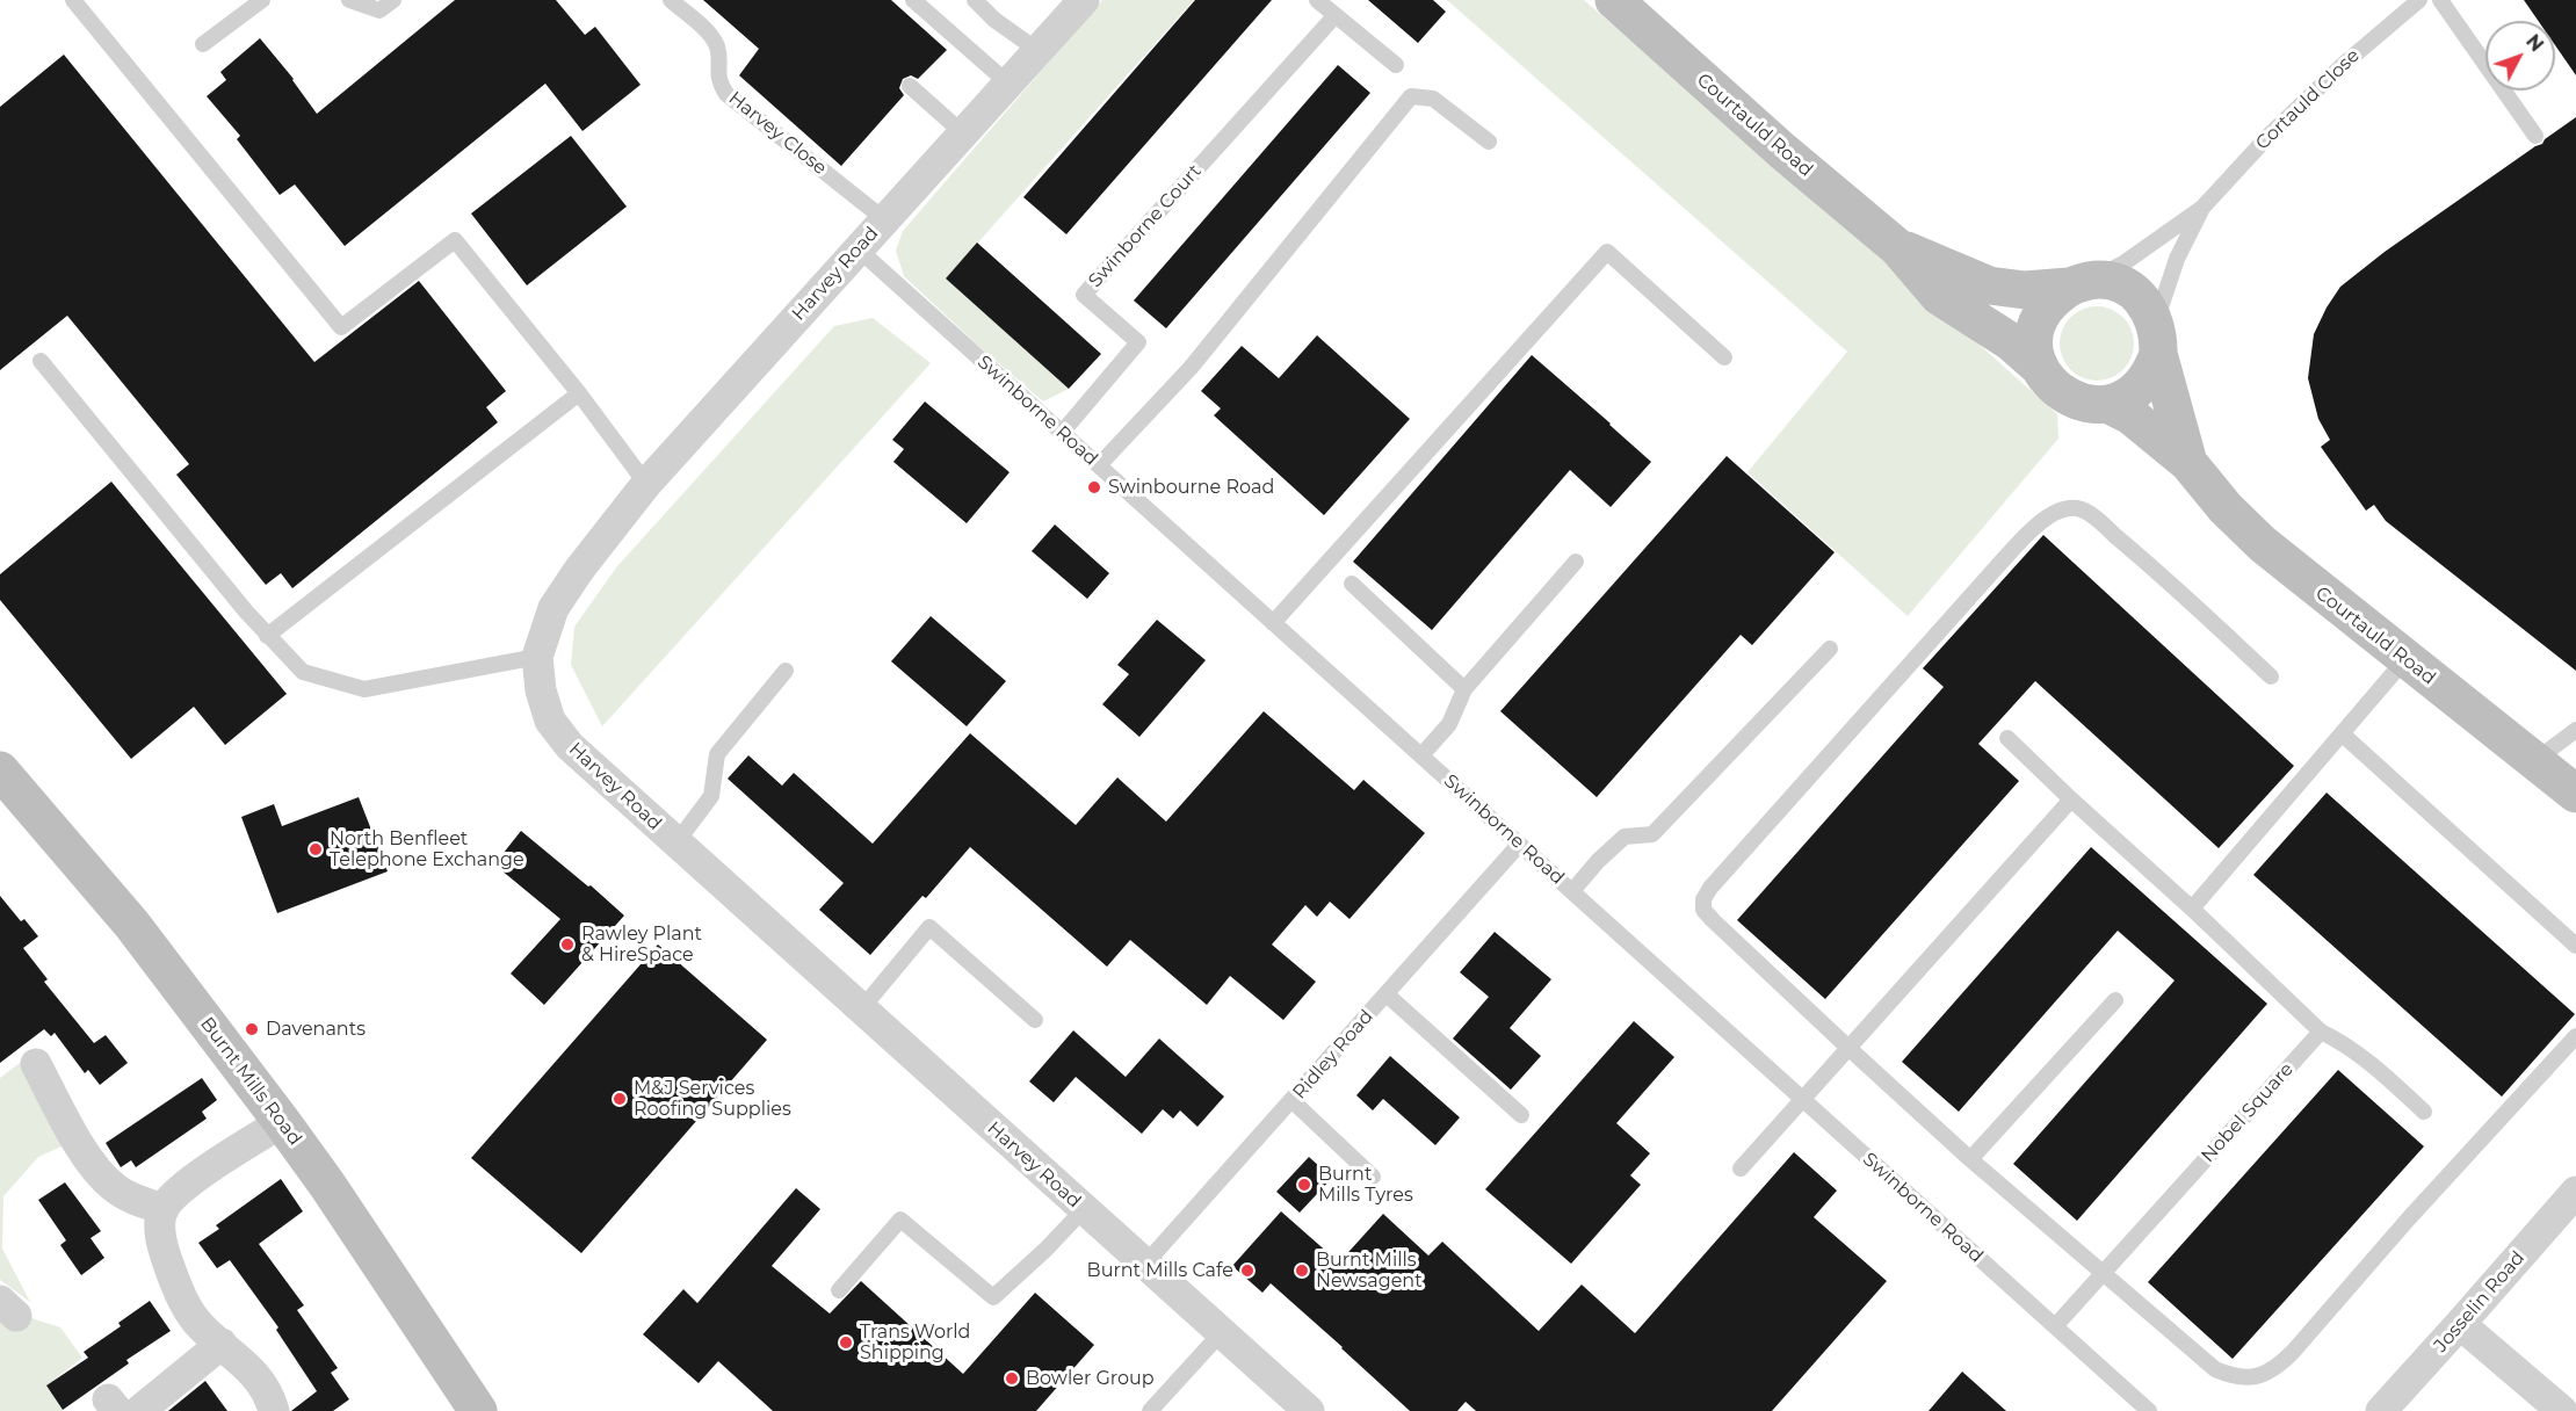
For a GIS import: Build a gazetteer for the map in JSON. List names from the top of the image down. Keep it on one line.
{"streets":{"street":["Courtauld Road","Harvey Road","Burnt Mills Road","Josselin Road"],"lane":["Cortauld Close","Harvey Close","Swinborne Court","Swinborne Road","Ridley Road","Nobel Square"]},"crossings":[["Cortauld Close","Courtauld Road"],["Harvey Close","Harvey Road"],["Swinborne Court","Swinborne Road"],["Harvey Road","Swinborne Road"],["Harvey Road","Ridley Road"],["Swinborne Road","Ridley Road"],["Swinborne Road","Nobel Square"]],"places":["Swinbourne Road","North Benfleet Telephone Exchange","Rawley Plant & HireSpace","Davenants","M&J Services Roofing Supplies","Burnt Mills Tyres","Burnt Mills Cafe","Burnt Mills Newsagent","Trans World Shipping","Bowler Group"],"north":"top right"}
